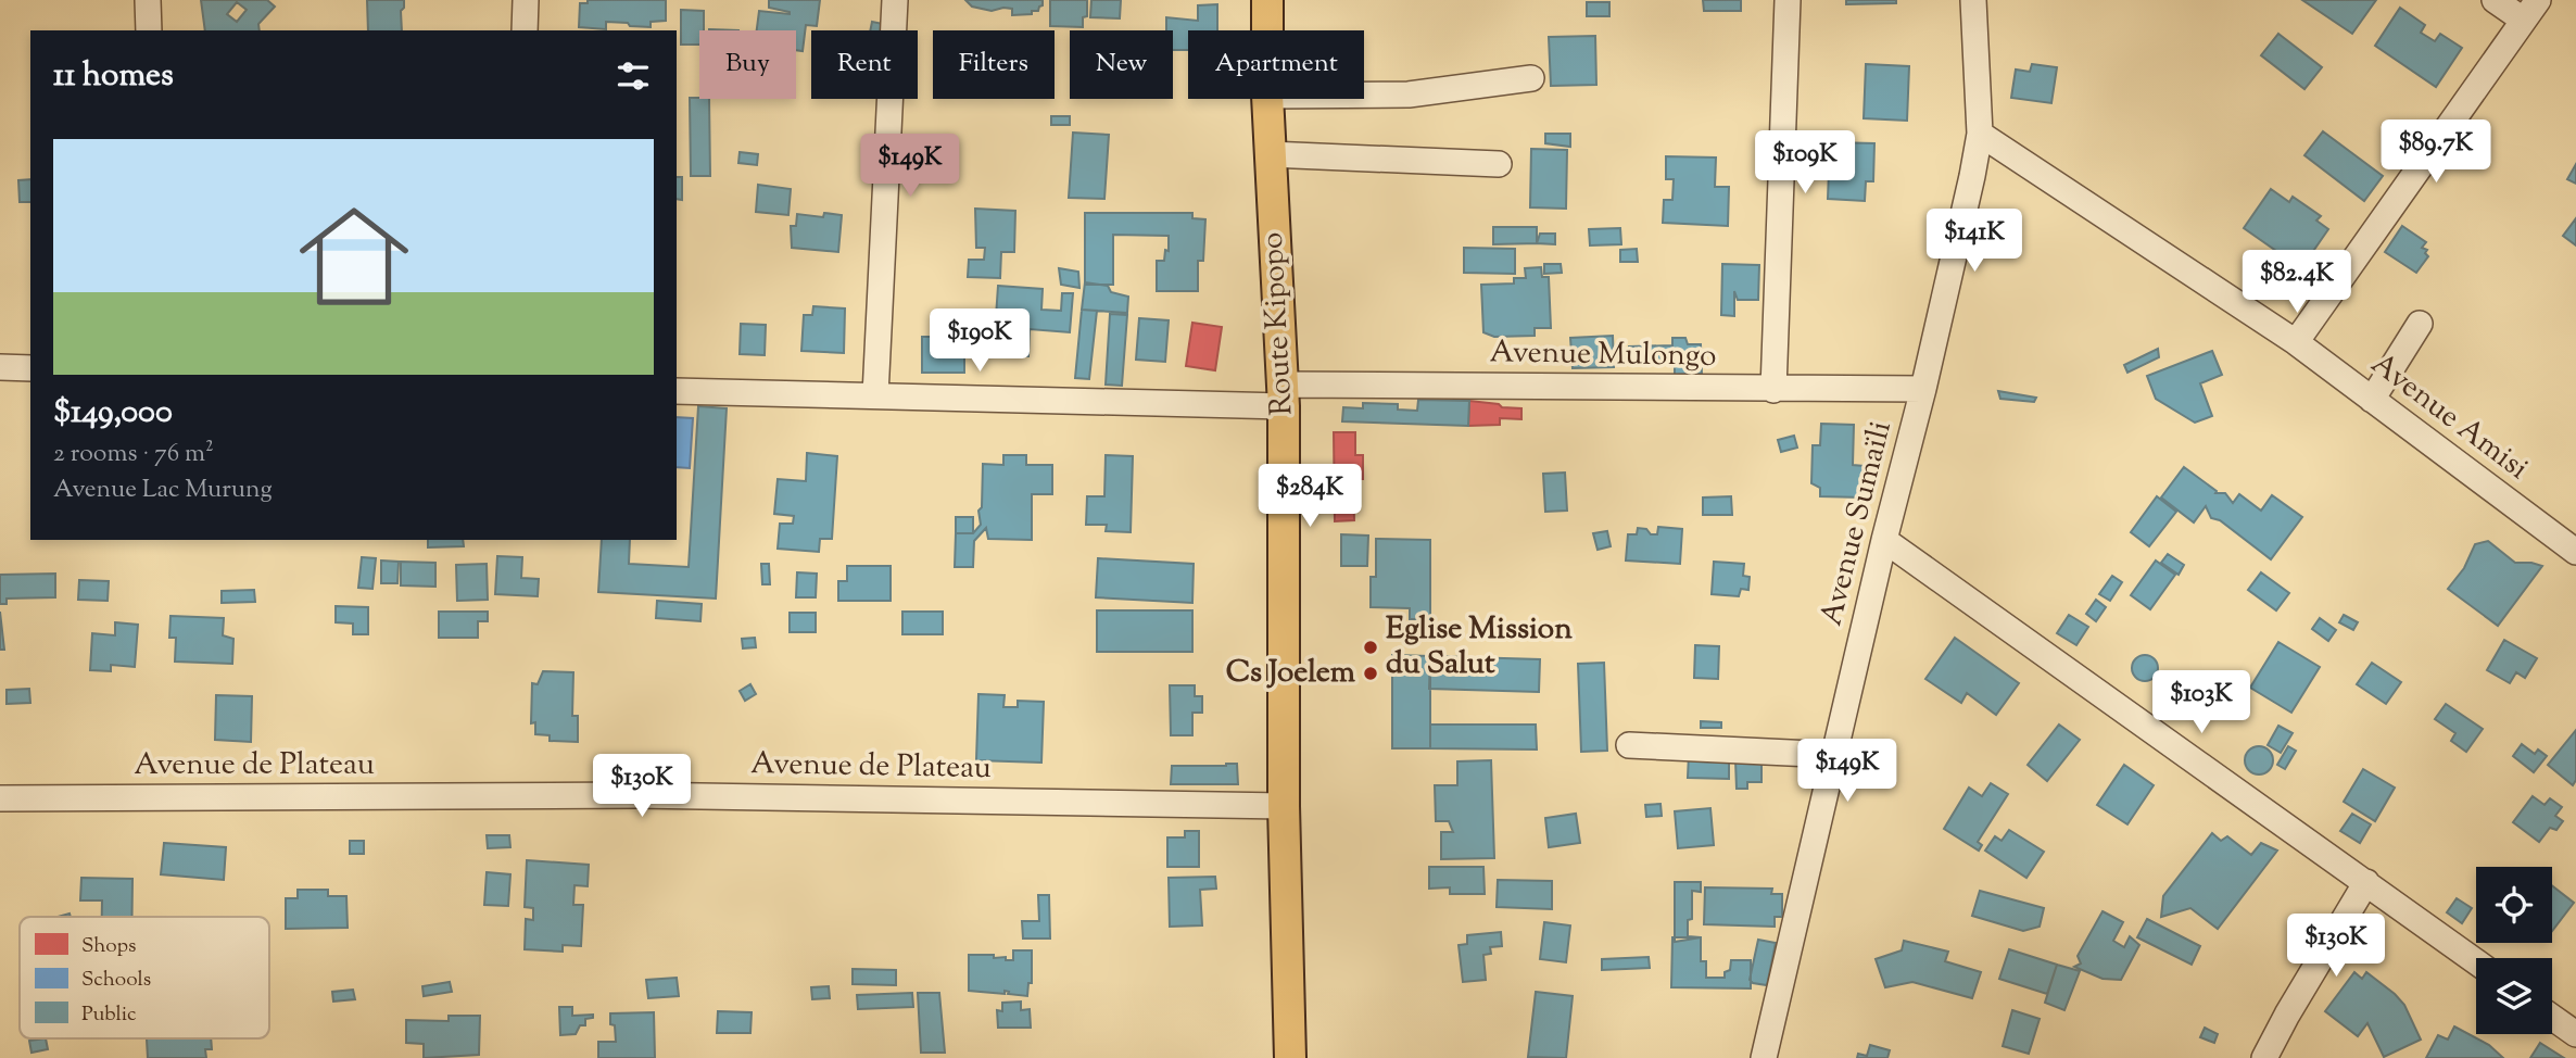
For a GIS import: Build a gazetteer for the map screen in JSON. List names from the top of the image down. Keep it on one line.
{"streets":{"main road":["Route Kipopo"],"street":["Avenue Mulongo","Avenue Amisi","Avenue Sumaïli","Avenue de Plateau"]},"crossings":[["Route Kipopo","Avenue Mulongo"],["Route Kipopo","Avenue de Plateau"],["Avenue Mulongo","Avenue Sumaïli"],["Avenue Amisi","Avenue Sumaïli"]],"places":["Eglise Mission du Salut","Cs Joelem"],"legend":["Shops","Schools","Public"],"page":{"chip":["Buy","Rent","Filters","New","Apartment"],"heading":"11 homes","price":["$89.7K","$109K","$149K","$141K","$82.4K","$190K","$284K","$103K","$149K","$130K","$130K"],"list":[{"name":"$149,000","note":"2 rooms · 76 m² · Avenue Lac Murung"}]}}
